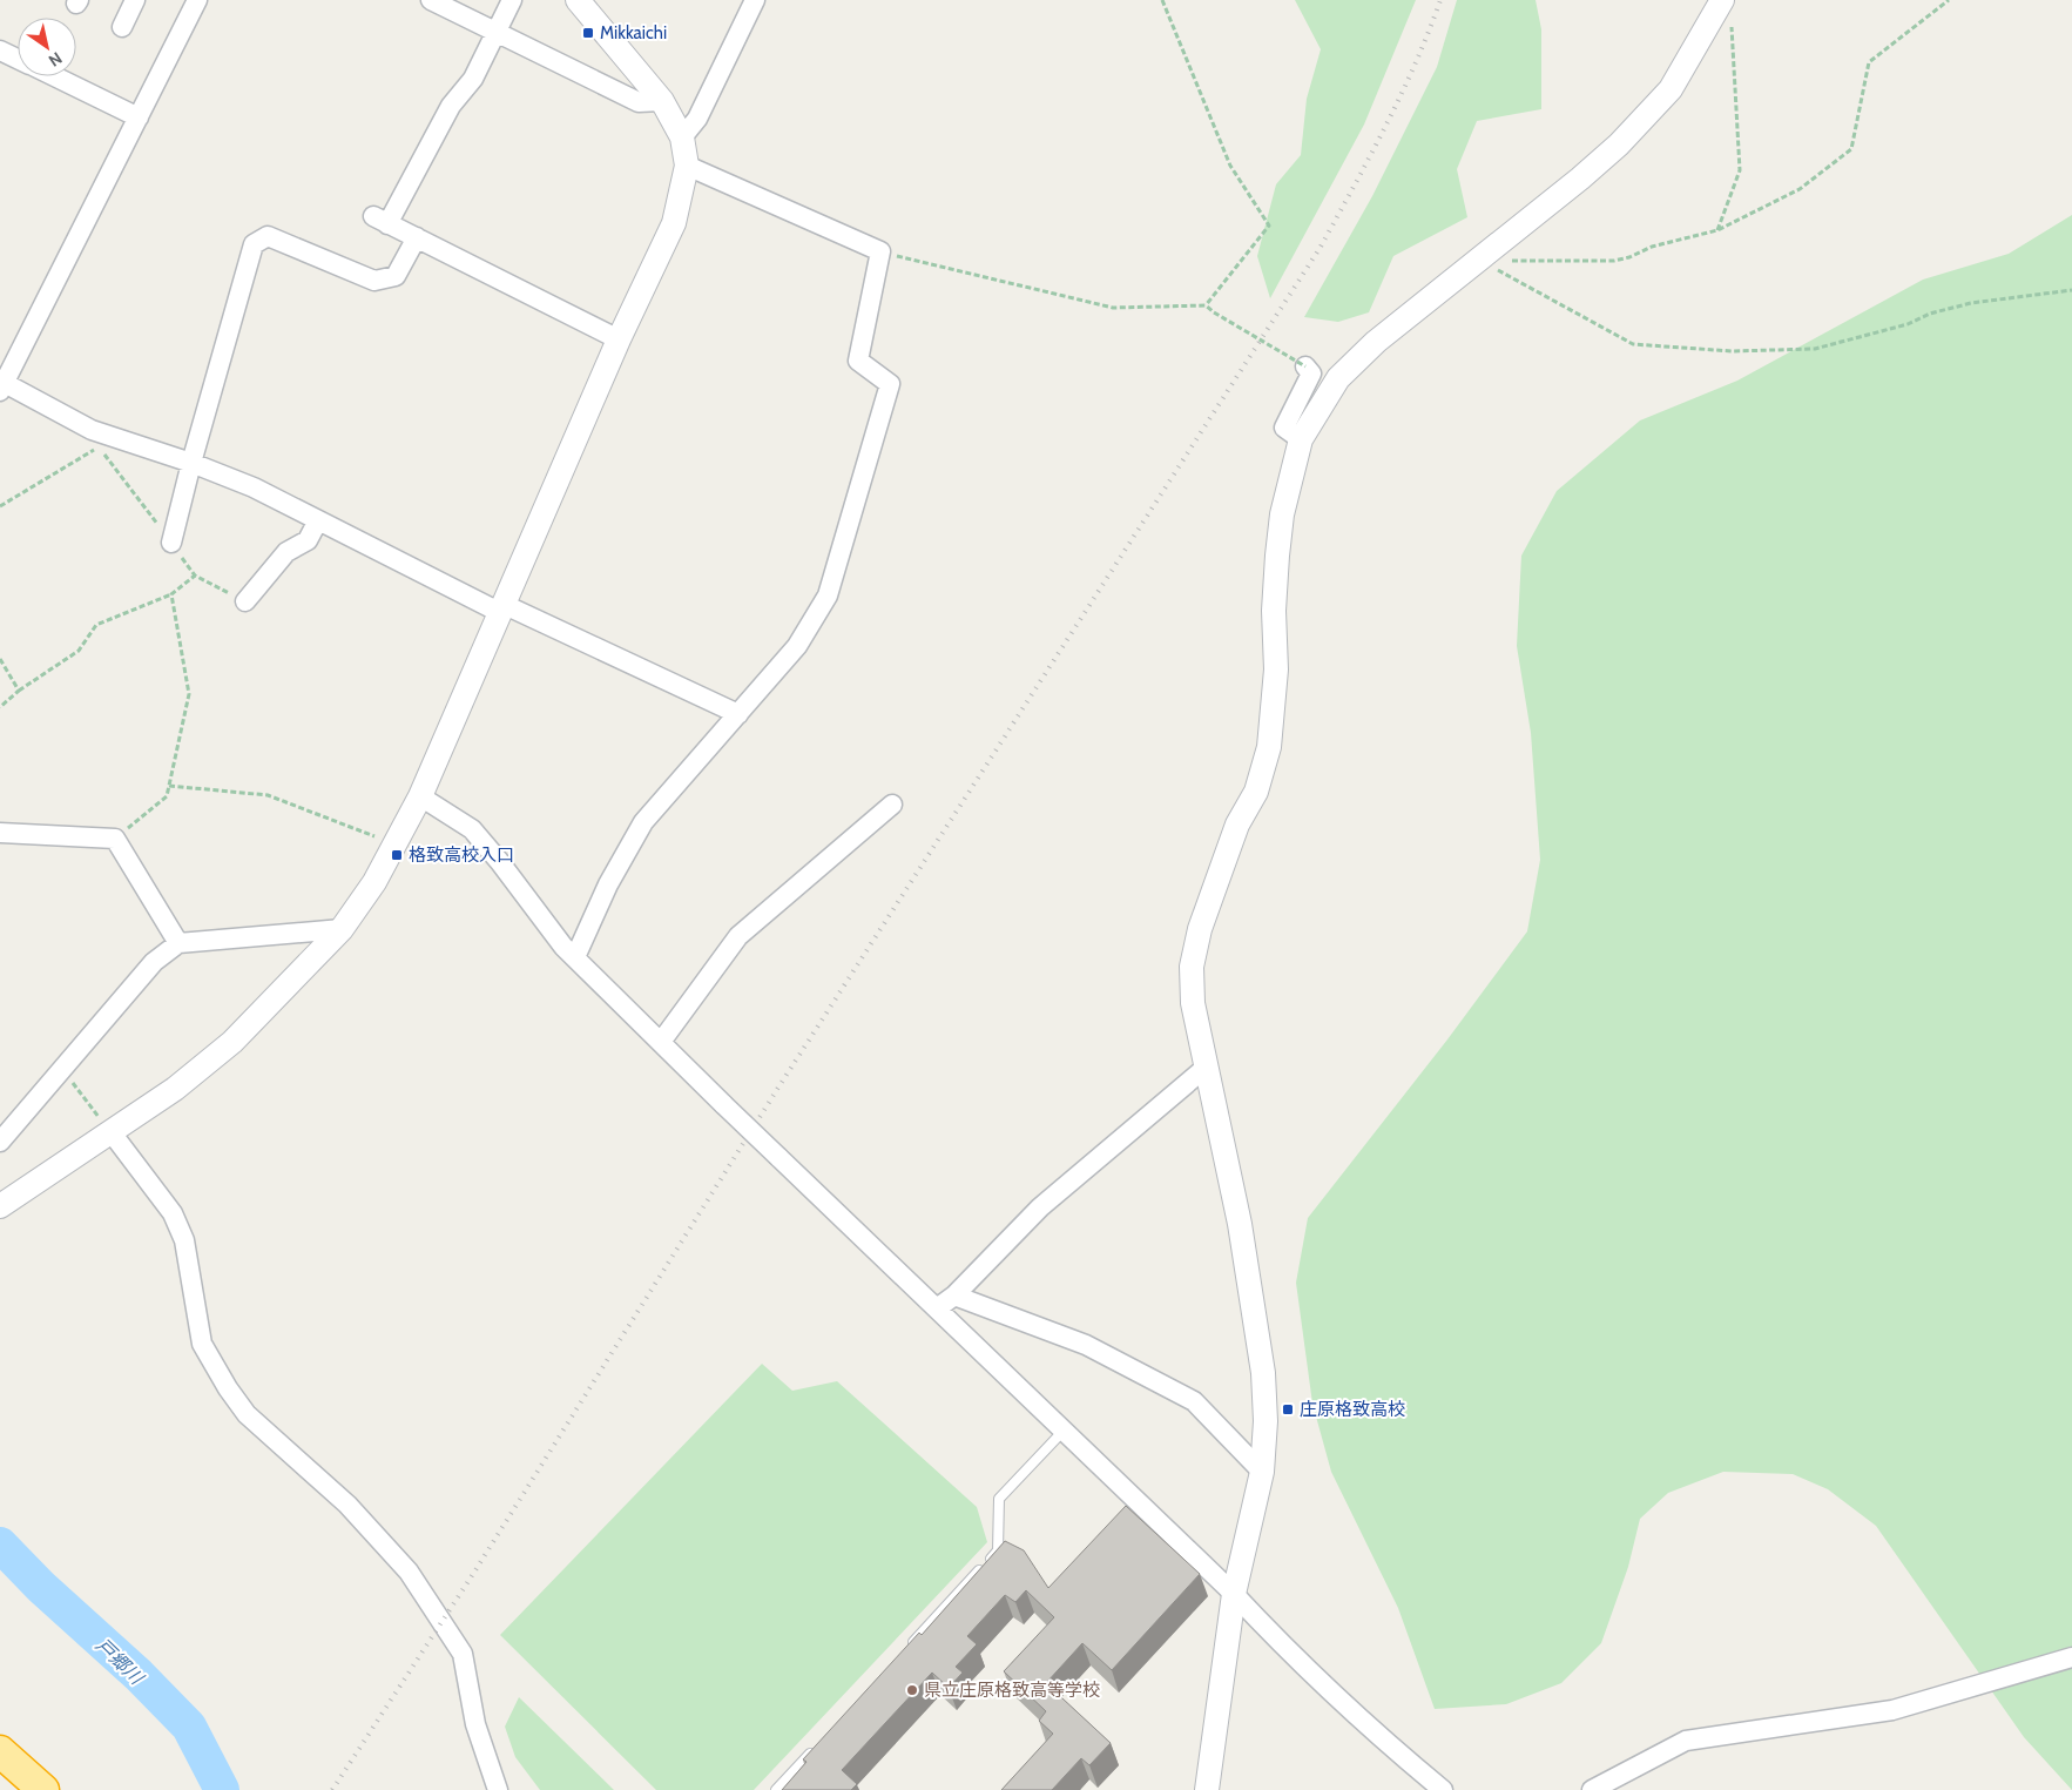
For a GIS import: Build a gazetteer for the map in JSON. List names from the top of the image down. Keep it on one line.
{"water":["戸郷川"],"places":{"transit":["Mikkaichi","格致高校入口","庄原格致高校"],"other":["県立庄原格致高等学校"]},"north":"bottom right"}
